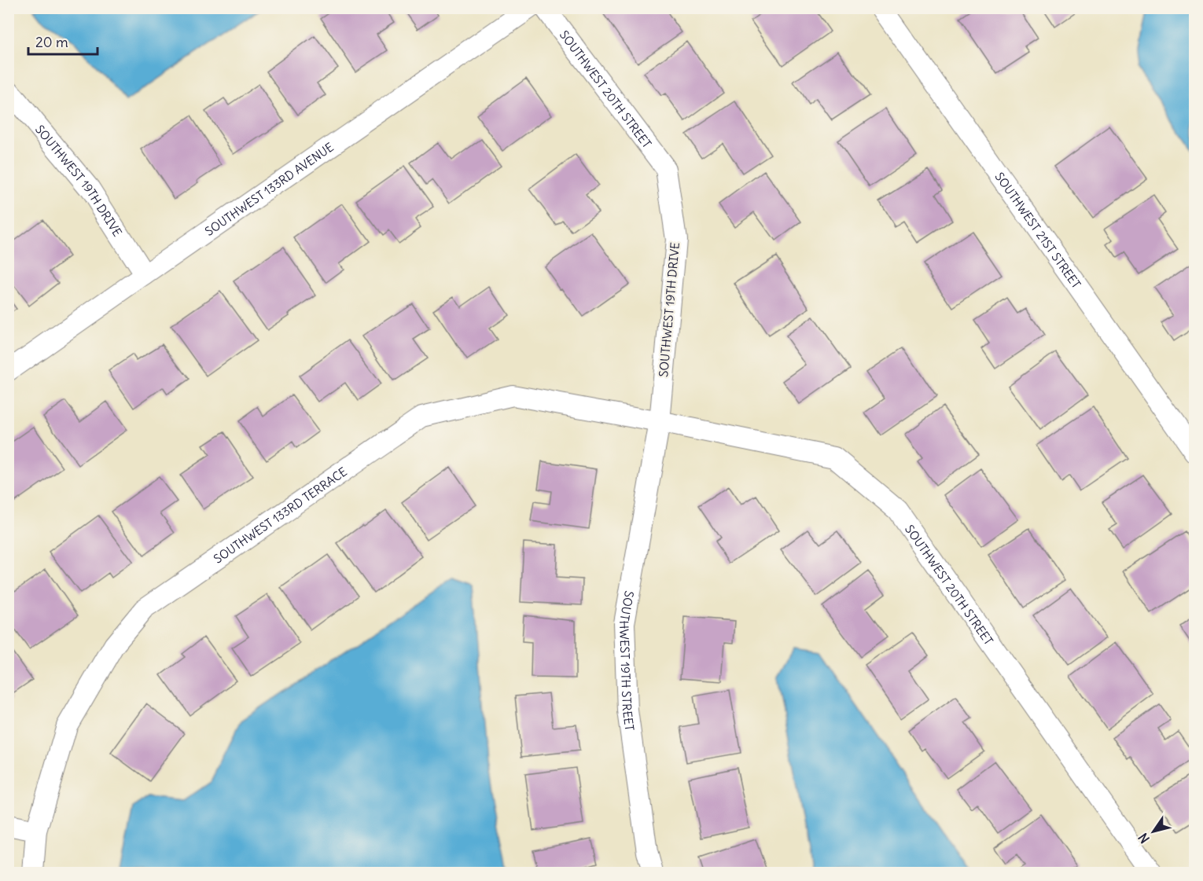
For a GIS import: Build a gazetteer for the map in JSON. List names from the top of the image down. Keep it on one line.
{"streets":{"street":["SOUTHWEST 20TH STREET","SOUTHWEST 19TH DRIVE","SOUTHWEST 133RD AVENUE","SOUTHWEST 21ST STREET","SOUTHWEST 133RD TERRACE","SOUTHWEST 19TH STREET"]},"crossings":[["SOUTHWEST 20TH STREET","SOUTHWEST 19TH DRIVE"],["SOUTHWEST 20TH STREET","SOUTHWEST 133RD TERRACE"],["SOUTHWEST 20TH STREET","SOUTHWEST 19TH STREET"],["SOUTHWEST 19TH DRIVE","SOUTHWEST 133RD AVENUE"],["SOUTHWEST 19TH DRIVE","SOUTHWEST 133RD TERRACE"],["SOUTHWEST 19TH DRIVE","SOUTHWEST 19TH STREET"],["SOUTHWEST 133RD TERRACE","SOUTHWEST 19TH STREET"]],"scale_bar":"20 m","north":"bottom left"}
